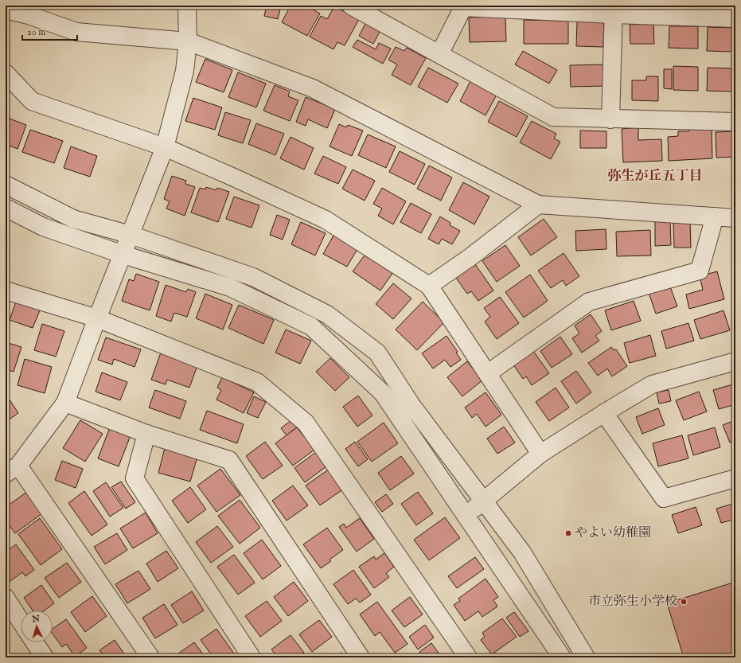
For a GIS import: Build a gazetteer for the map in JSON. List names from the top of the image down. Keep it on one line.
{"districts":["弥生が丘五丁目"],"places":["やよい幼稚園","市立弥生小学校"],"scale_bar":"20 m","north":"top"}
